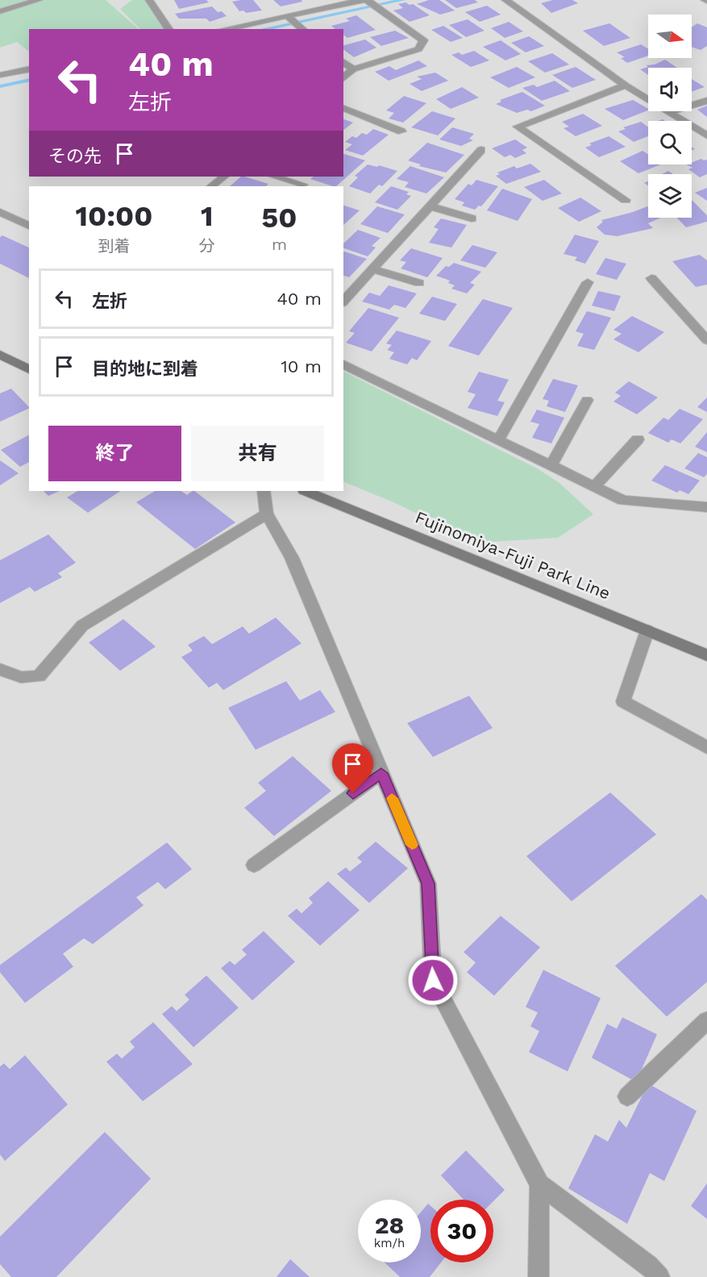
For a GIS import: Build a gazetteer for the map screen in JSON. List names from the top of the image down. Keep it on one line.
{"streets":{"main road":["Fujinomiya-Fuji Park Line"]},"north":"right","page":{"turn":["40 m","左折"],"then":"その先","eta":["10:00","到着","1","分","50","m"],"list":[{"name":"左折","value":"40 m"},{"name":"目的地に到着","value":"10 m"}],"buttons":["終了","共有"],"speed":"28 km/h","limit":"30"}}
